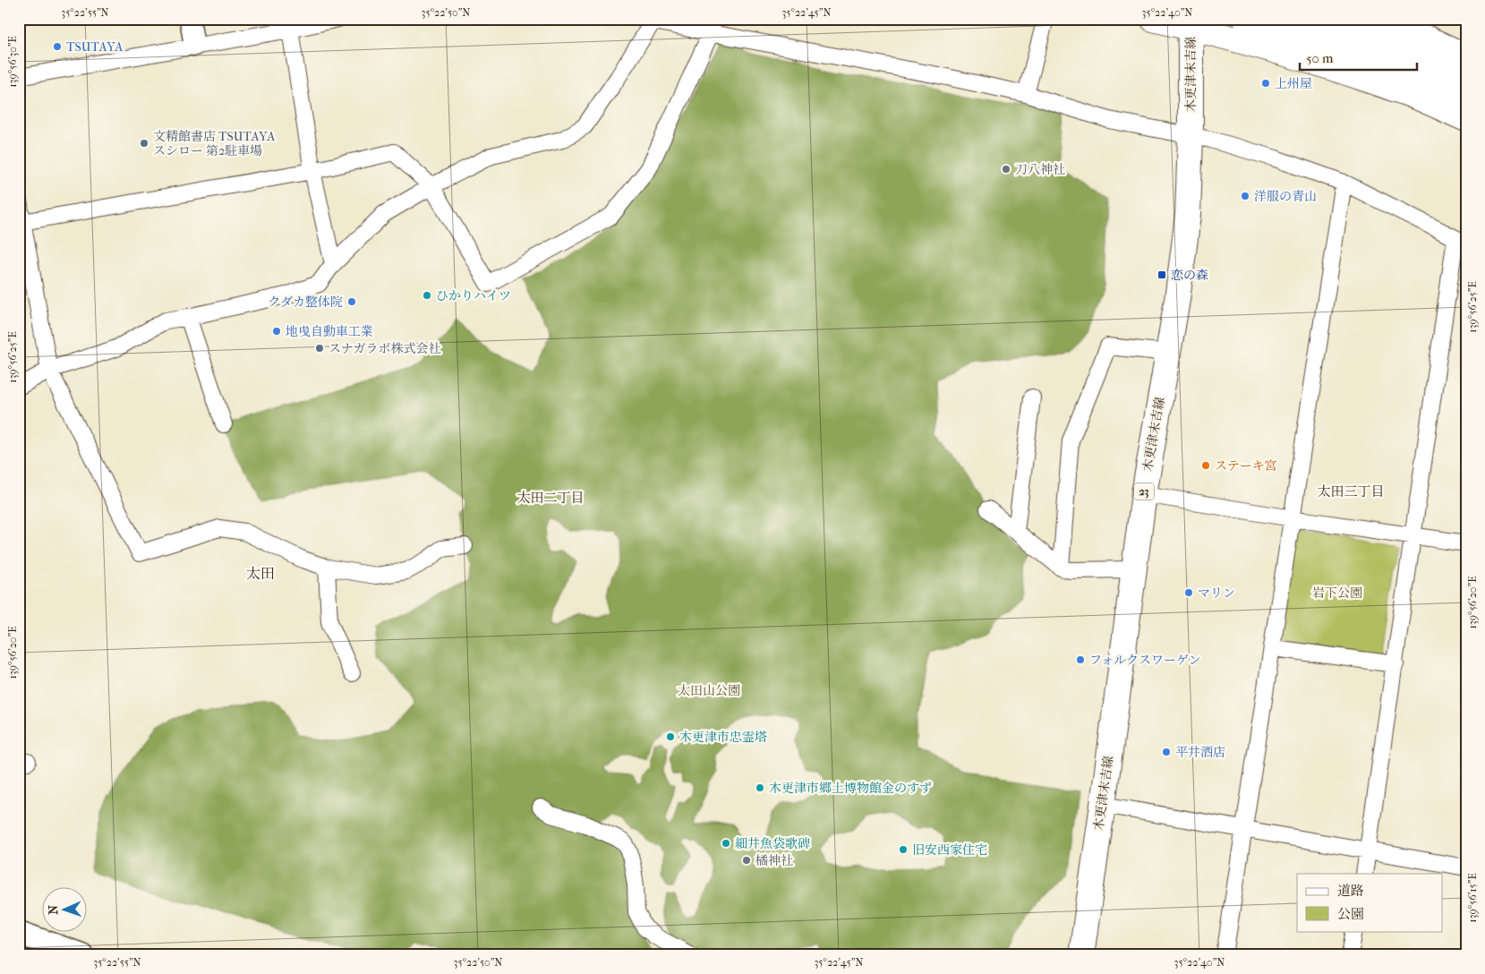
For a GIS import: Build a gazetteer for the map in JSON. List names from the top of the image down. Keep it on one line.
{"streets":{"main road":["木更津末吉線","23"]},"districts":["太田三丁目","太田二丁目","太田"],"parks":["岩下公園","太田山公園"],"places":{"other":["TSUTAYA","上州屋","文精館書店 TSUTAYA スシロー 第2駐車場","刀八神社","洋服の青山","ひかりハイツ","クダカ整体院","地曵自動車工業","スナガラボ株式会社","ステーキ宮","マリン","フォルクスワーゲン","木更津市忠霊塔","平井酒店","木更津市郷土博物館金のすず","細井魚袋歌碑","旧安西家住宅","橘神社"],"transit":["恋の森"]},"legend":["道路","公園"],"scale_bar":"50 m","north":"left","coordinates":["35°22'55\"N","35°22'50\"N","35°22'45\"N","35°22'40\"N","139°56'30\"E","139°56'25\"E","139°56'20\"E","139°56'15\"E"]}
